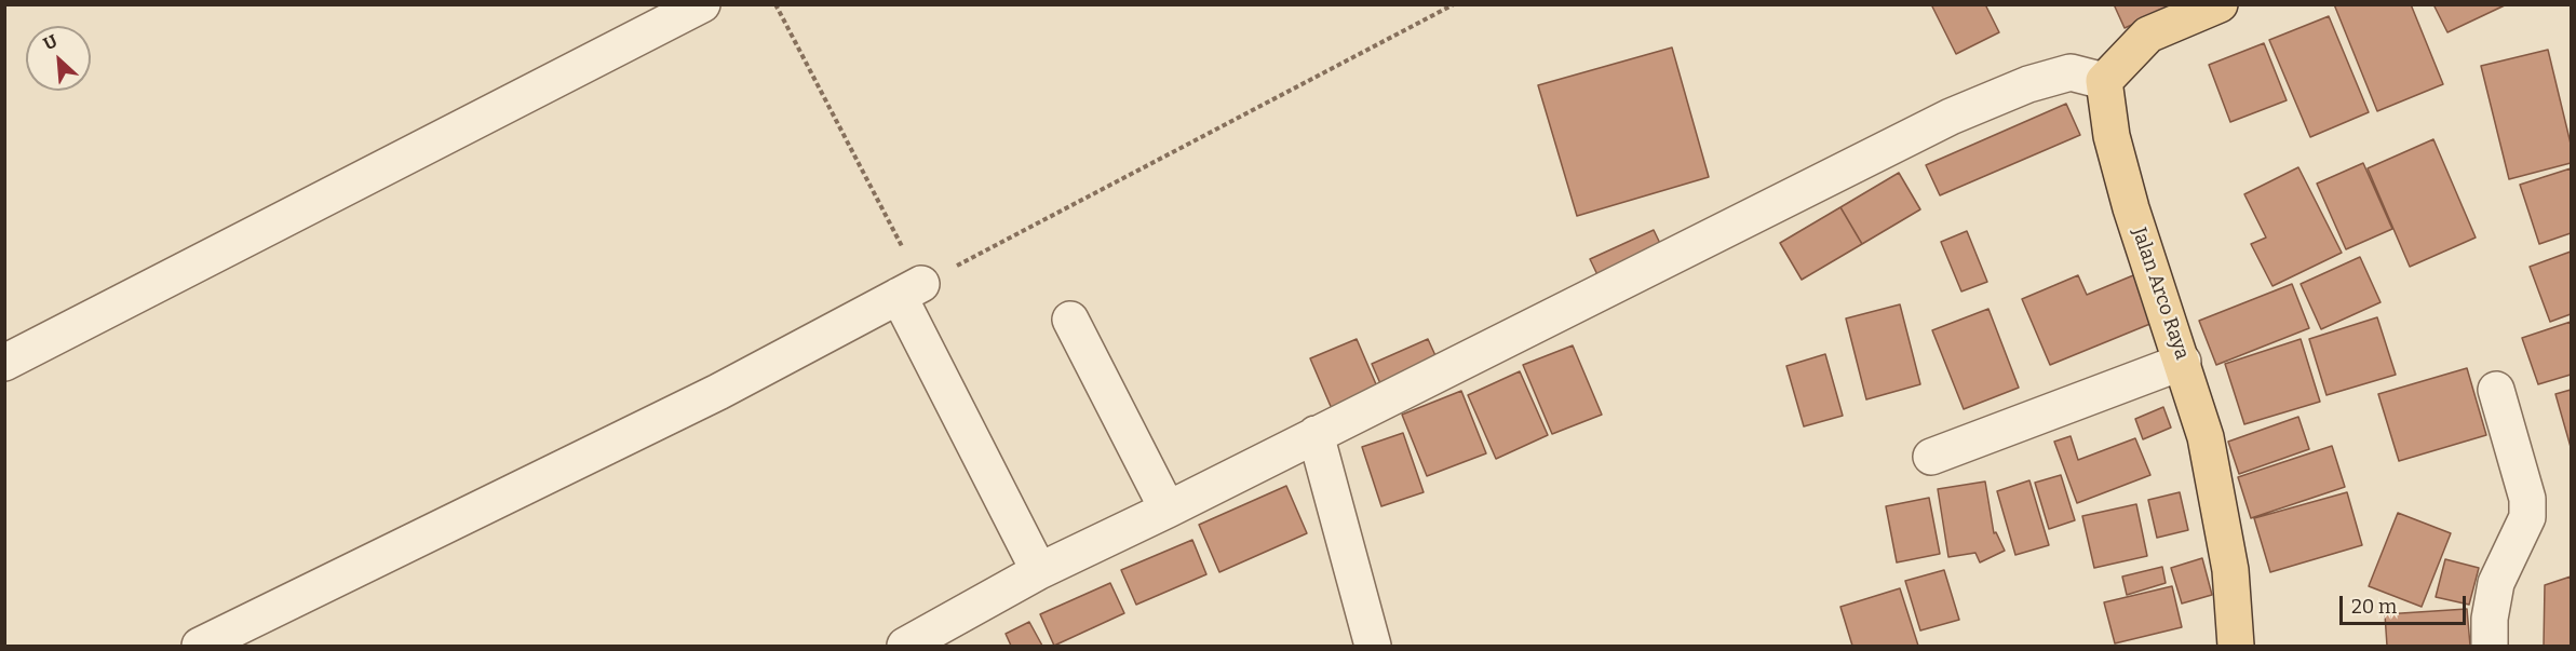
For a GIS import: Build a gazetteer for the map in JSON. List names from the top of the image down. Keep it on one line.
{"streets":{"main road":["Jalan Arco Raya"]},"scale_bar":"20 m","north":"top left"}
